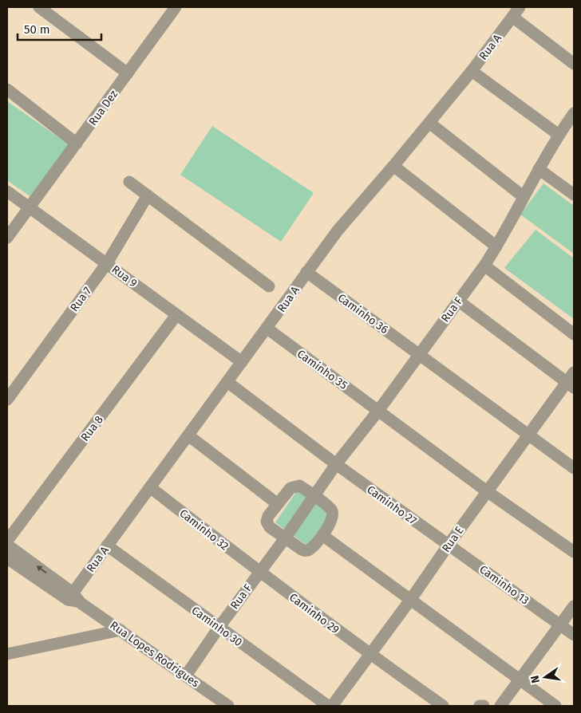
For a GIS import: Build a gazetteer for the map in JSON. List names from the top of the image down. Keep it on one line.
{"streets":{"street":["Rua A","Rua Dez","Rua 9","Rua 7","Rua F","Caminho 36","Caminho 35","Rua 8","Caminho 27","Caminho 32","Rua E","Caminho 13","Caminho 29","Caminho 30","Rua Lopes Rodrigues"]},"crossings":[["Rua A","Rua 9"],["Rua A","Caminho 36"],["Rua A","Caminho 35"],["Rua A","Caminho 27"],["Rua A","Caminho 32"],["Rua A","Caminho 30"],["Rua A","Rua Lopes Rodrigues"],["Rua Dez","Rua 9"],["Rua 9","Rua 7"],["Rua 9","Rua 8"],["Rua F","Caminho 36"],["Rua F","Caminho 35"],["Rua F","Caminho 27"],["Rua F","Caminho 32"],["Rua F","Caminho 29"],["Rua F","Caminho 30"],["Rua F","Rua Lopes Rodrigues"],["Caminho 36","Rua E"],["Caminho 35","Rua E"],["Caminho 27","Rua E"],["Caminho 27","Caminho 13"],["Caminho 32","Caminho 29"],["Rua E","Caminho 13"],["Rua E","Caminho 29"]],"scale_bar":"50 m","north":"left"}
